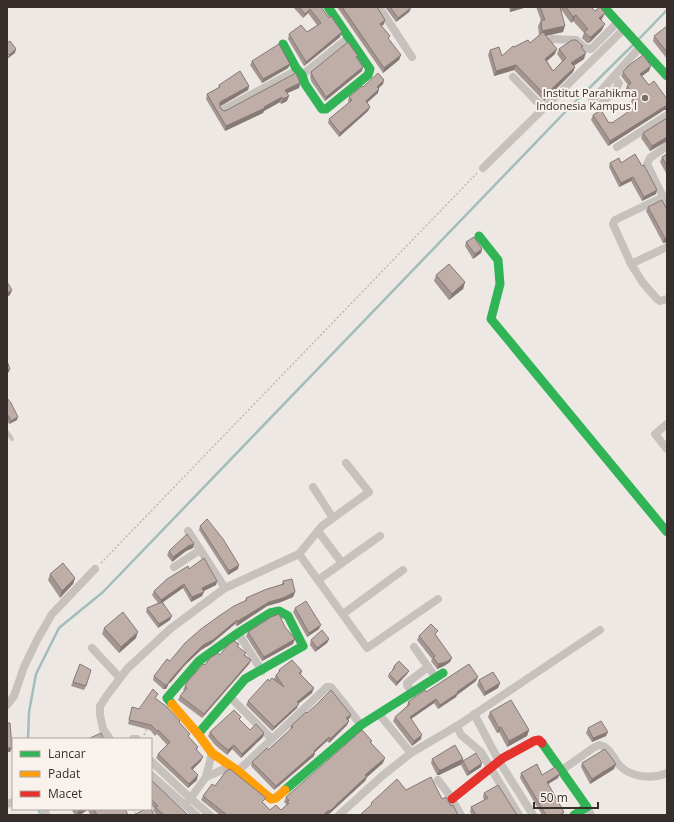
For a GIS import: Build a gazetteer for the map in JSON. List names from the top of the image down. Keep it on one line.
{"places":["Institut Parahikma Indonesia Kampus I"],"legend":["Lancar","Padat","Macet"],"scale_bar":"50 m"}
